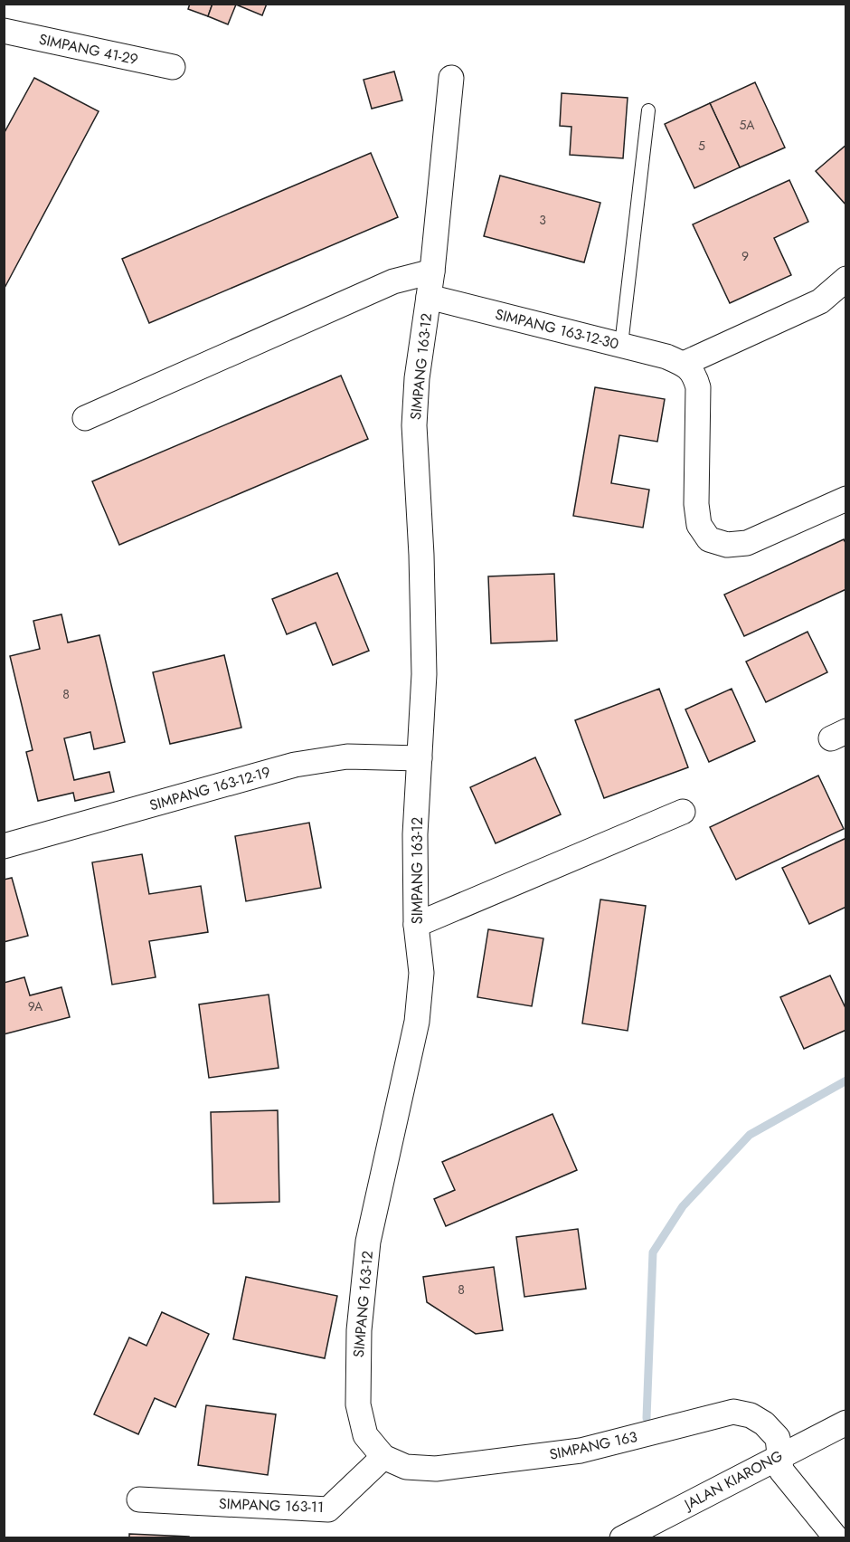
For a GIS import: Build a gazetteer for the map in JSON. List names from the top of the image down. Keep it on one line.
{"streets":{"street":["SIMPANG 41-29","SIMPANG 163-12-30","SIMPANG 163-12","SIMPANG 163-12-19","SIMPANG 163","JALAN KIARONG","SIMPANG 163-11"]},"crossings":[["SIMPANG 163-12-30","SIMPANG 163-12"],["SIMPANG 163-12","SIMPANG 163-12-19"],["SIMPANG 163-12","SIMPANG 163"],["SIMPANG 163-12","SIMPANG 163-11"],["SIMPANG 163","JALAN KIARONG"],["SIMPANG 163","SIMPANG 163-11"]],"house_numbers":["5A","5","3","9","8","9A","8"]}
